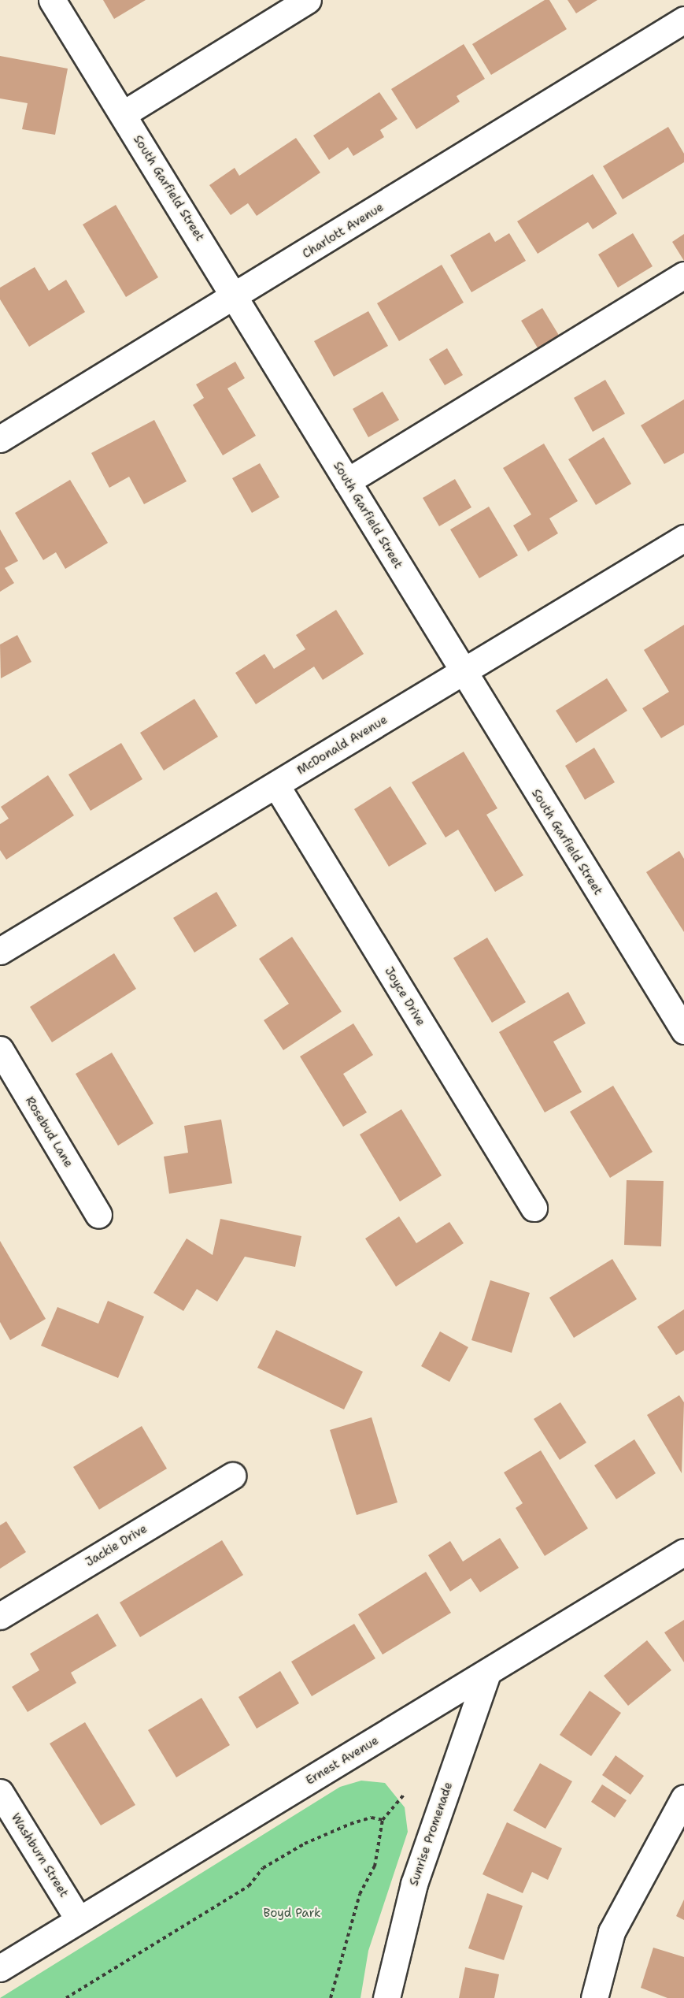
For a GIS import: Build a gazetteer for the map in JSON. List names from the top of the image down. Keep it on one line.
{"streets":{"street":["South Garfield Street","Charlott Avenue","McDonald Avenue","Joyce Drive","Rosebud Lane","Jackie Drive","Ernest Avenue","Sunrise Promenade","Washburn Street"]},"crossings":[["South Garfield Street","Charlott Avenue"],["South Garfield Street","McDonald Avenue"],["McDonald Avenue","Joyce Drive"],["Ernest Avenue","Sunrise Promenade"],["Ernest Avenue","Washburn Street"]],"parks":["Boyd Park"]}
